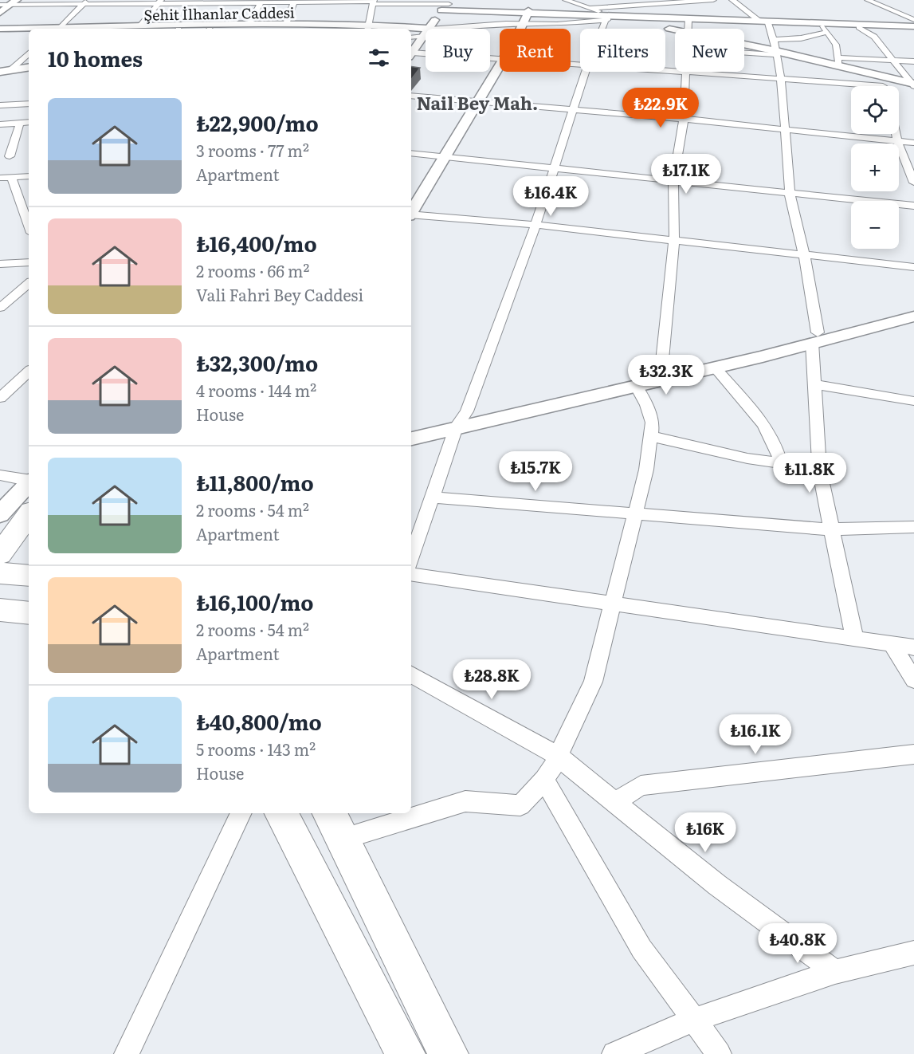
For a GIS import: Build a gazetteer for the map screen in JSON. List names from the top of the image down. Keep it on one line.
{"streets":{"main road":["Şehit İlhanlar Caddesi"]},"districts":["Nail Bey Mah."],"page":{"chip":["Buy","Rent","Filters","New"],"heading":"10 homes","map_buttons":["+","−"],"list":[{"name":"₺22,900/mo","note":"3 rooms · 77 m² · Apartment"},{"name":"₺16,400/mo","note":"2 rooms · 66 m² · Vali Fahri Bey Caddesi"},{"name":"₺32,300/mo","note":"4 rooms · 144 m² · House"},{"name":"₺11,800/mo","note":"2 rooms · 54 m² · Apartment"},{"name":"₺16,100/mo","note":"2 rooms · 54 m² · Apartment"},{"name":"₺40,800/mo","note":"5 rooms · 143 m² · House"}],"price":["₺22.9K","₺17.1K","₺16.4K","₺32.3K","₺15.7K","₺11.8K","₺28.8K","₺16.1K","₺16K","₺40.8K"]}}
